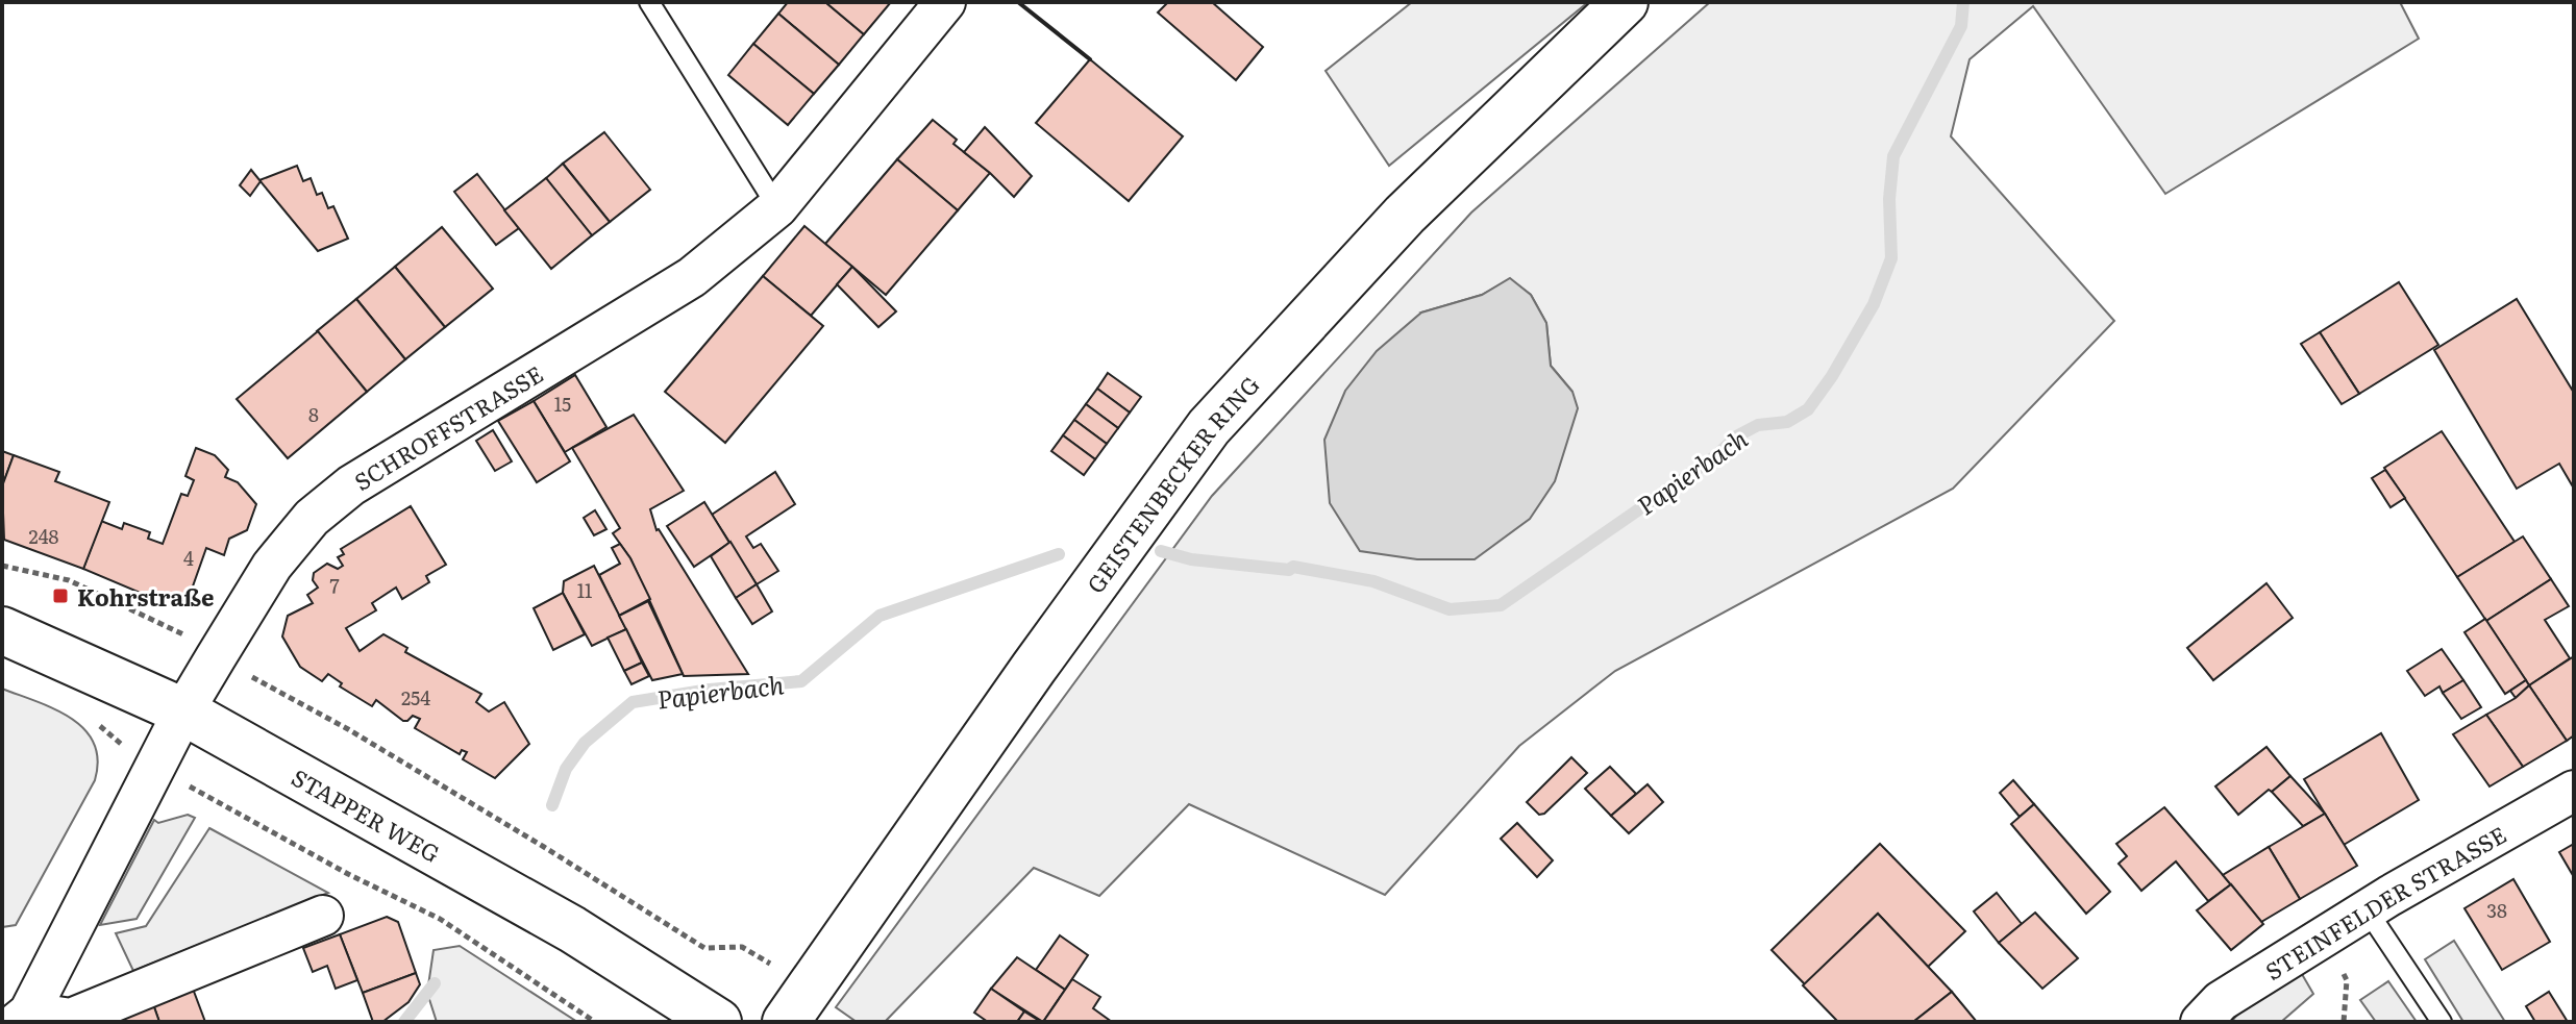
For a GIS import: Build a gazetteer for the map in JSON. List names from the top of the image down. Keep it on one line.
{"streets":{"main road":["GEISTENBECKER RING","STAPPER WEG"],"street":["SCHROFFSTRASSE","STEINFELDER STRASSE"]},"crossings":[["SCHROFFSTRASSE","STAPPER WEG"]],"water":["Papierbach"],"places":{"transit":["Kohrstraße"]},"house_numbers":["15","8","248","4","7","11","254","38"]}
